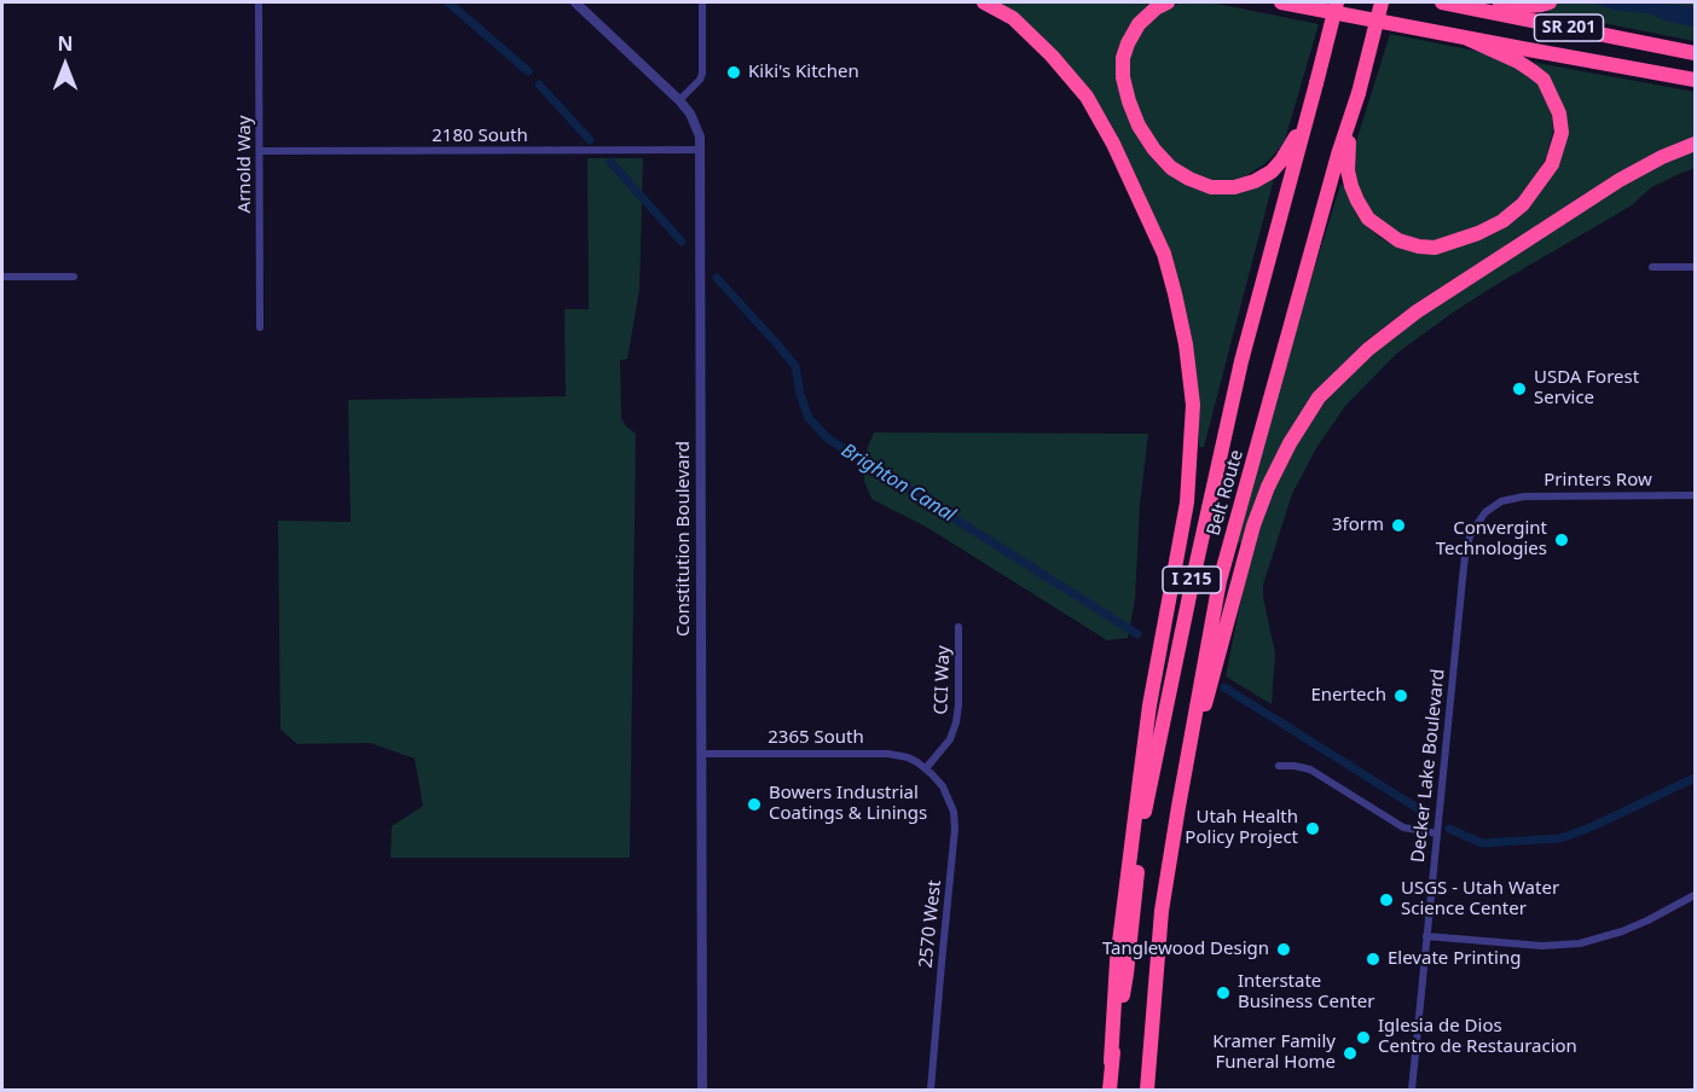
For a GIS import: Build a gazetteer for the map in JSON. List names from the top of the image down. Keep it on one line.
{"streets":{"highway":["SR 201","Belt Route","I 215"],"street":["2180 South","Arnold Way","Printers Row","Constitution Boulevard","CCI Way","2365 South","Decker Lake Boulevard","2570 West"]},"crossings":[["2180 South","Arnold Way"],["2180 South","Constitution Boulevard"],["Printers Row","Decker Lake Boulevard"],["Constitution Boulevard","2365 South"],["CCI Way","2365 South"],["CCI Way","2570 West"],["2365 South","2570 West"]],"water":["Brighton Canal"],"places":["Kiki's Kitchen","USDA Forest Service","3form","Convergint Technologies","Enertech","Bowers Industrial Coatings & Linings","Utah Health Policy Project","USGS - Utah Water Science Center","Tanglewood Design","Elevate Printing","Interstate Business Center","Iglesia de Dios Centro de Restauracion","Kramer Family Funeral Home"],"north":"top"}
